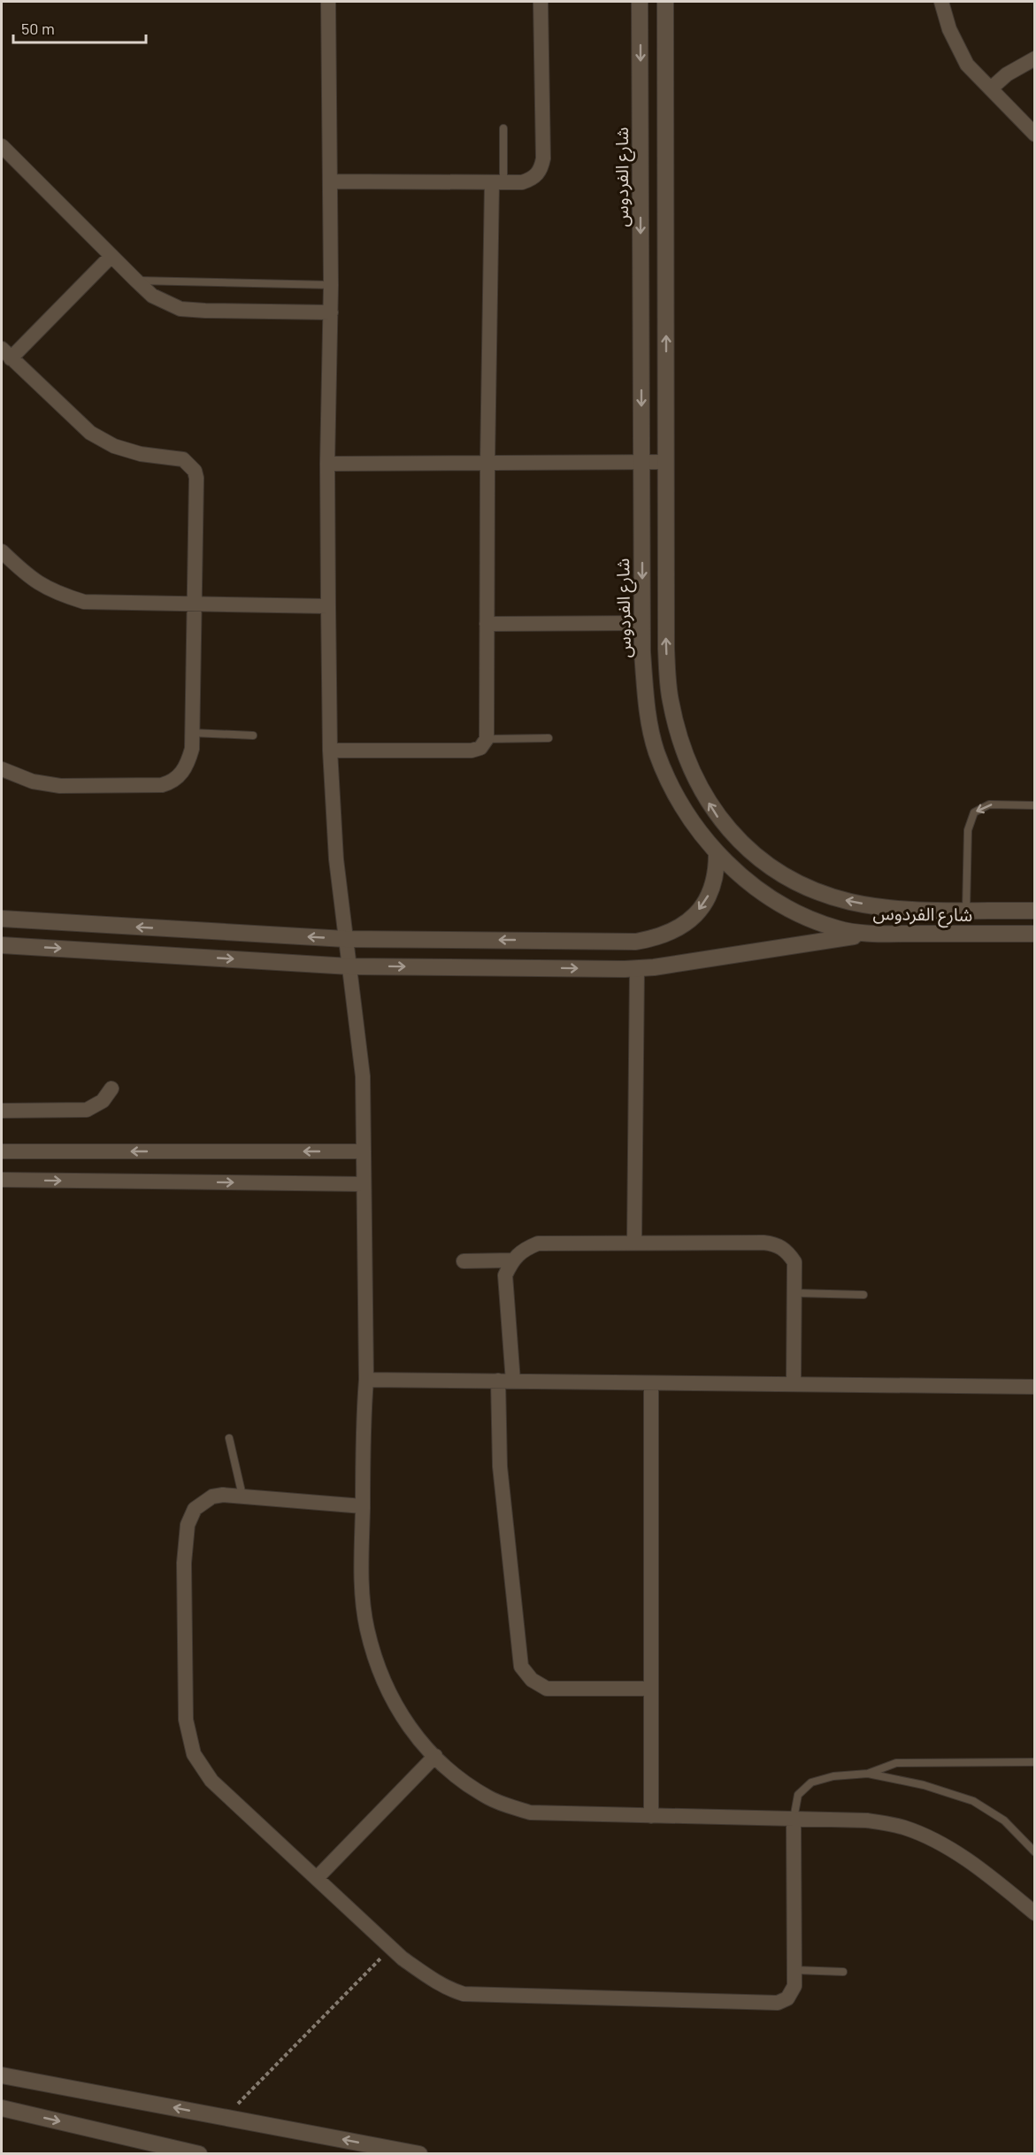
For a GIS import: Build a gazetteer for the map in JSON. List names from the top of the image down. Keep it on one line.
{"streets":{"street":["شارع الفردوس"]},"scale_bar":"50 m"}
